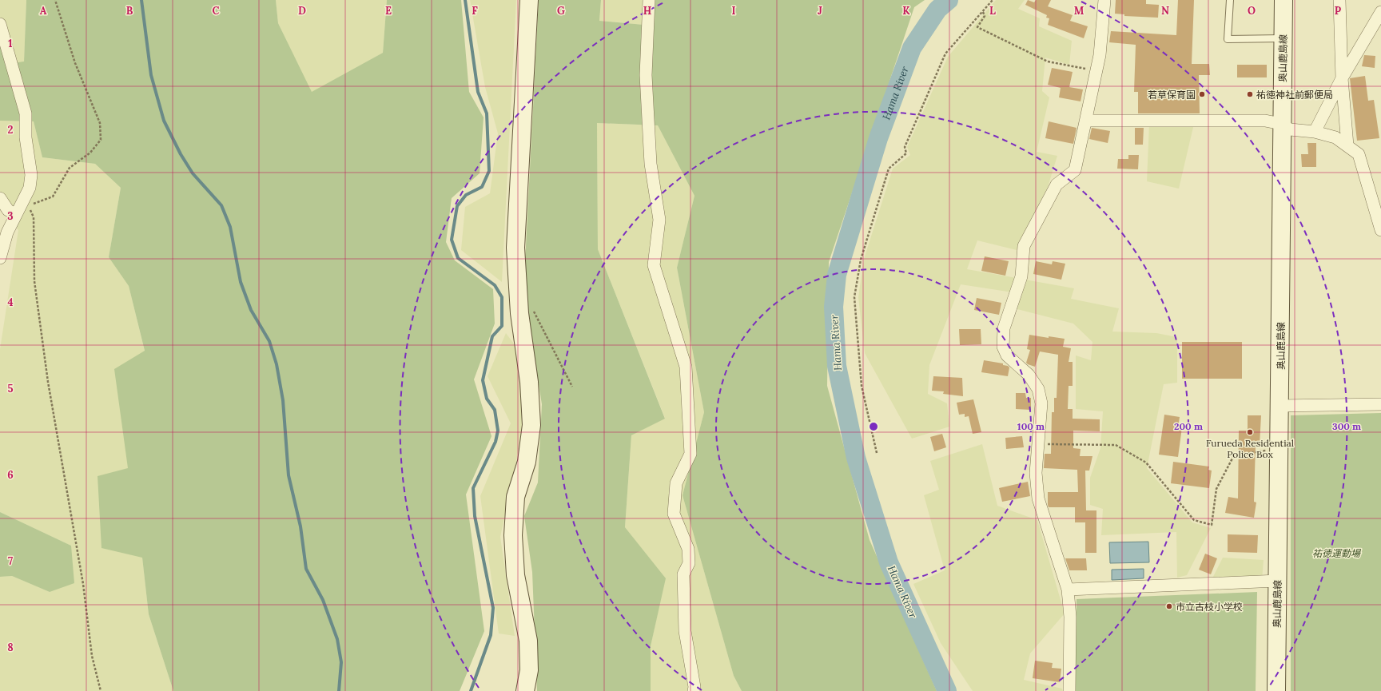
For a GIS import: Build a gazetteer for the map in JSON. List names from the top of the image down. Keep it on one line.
{"streets":{"main road":["奥山鹿島線"]},"water":["Hama River"],"parks":["祐徳運動場"],"places":["若草保育園","祐徳神社前郵便局","Furueda Residential Police Box","市立古枝小学校"],"grid":{"columns":["A","B","C","D","E","F","G","H","I","J","K","L","M","N","O","P"],"rows":["1","2","3","4","5","6","7","8"]},"rings":["100 m","200 m","300 m"]}
